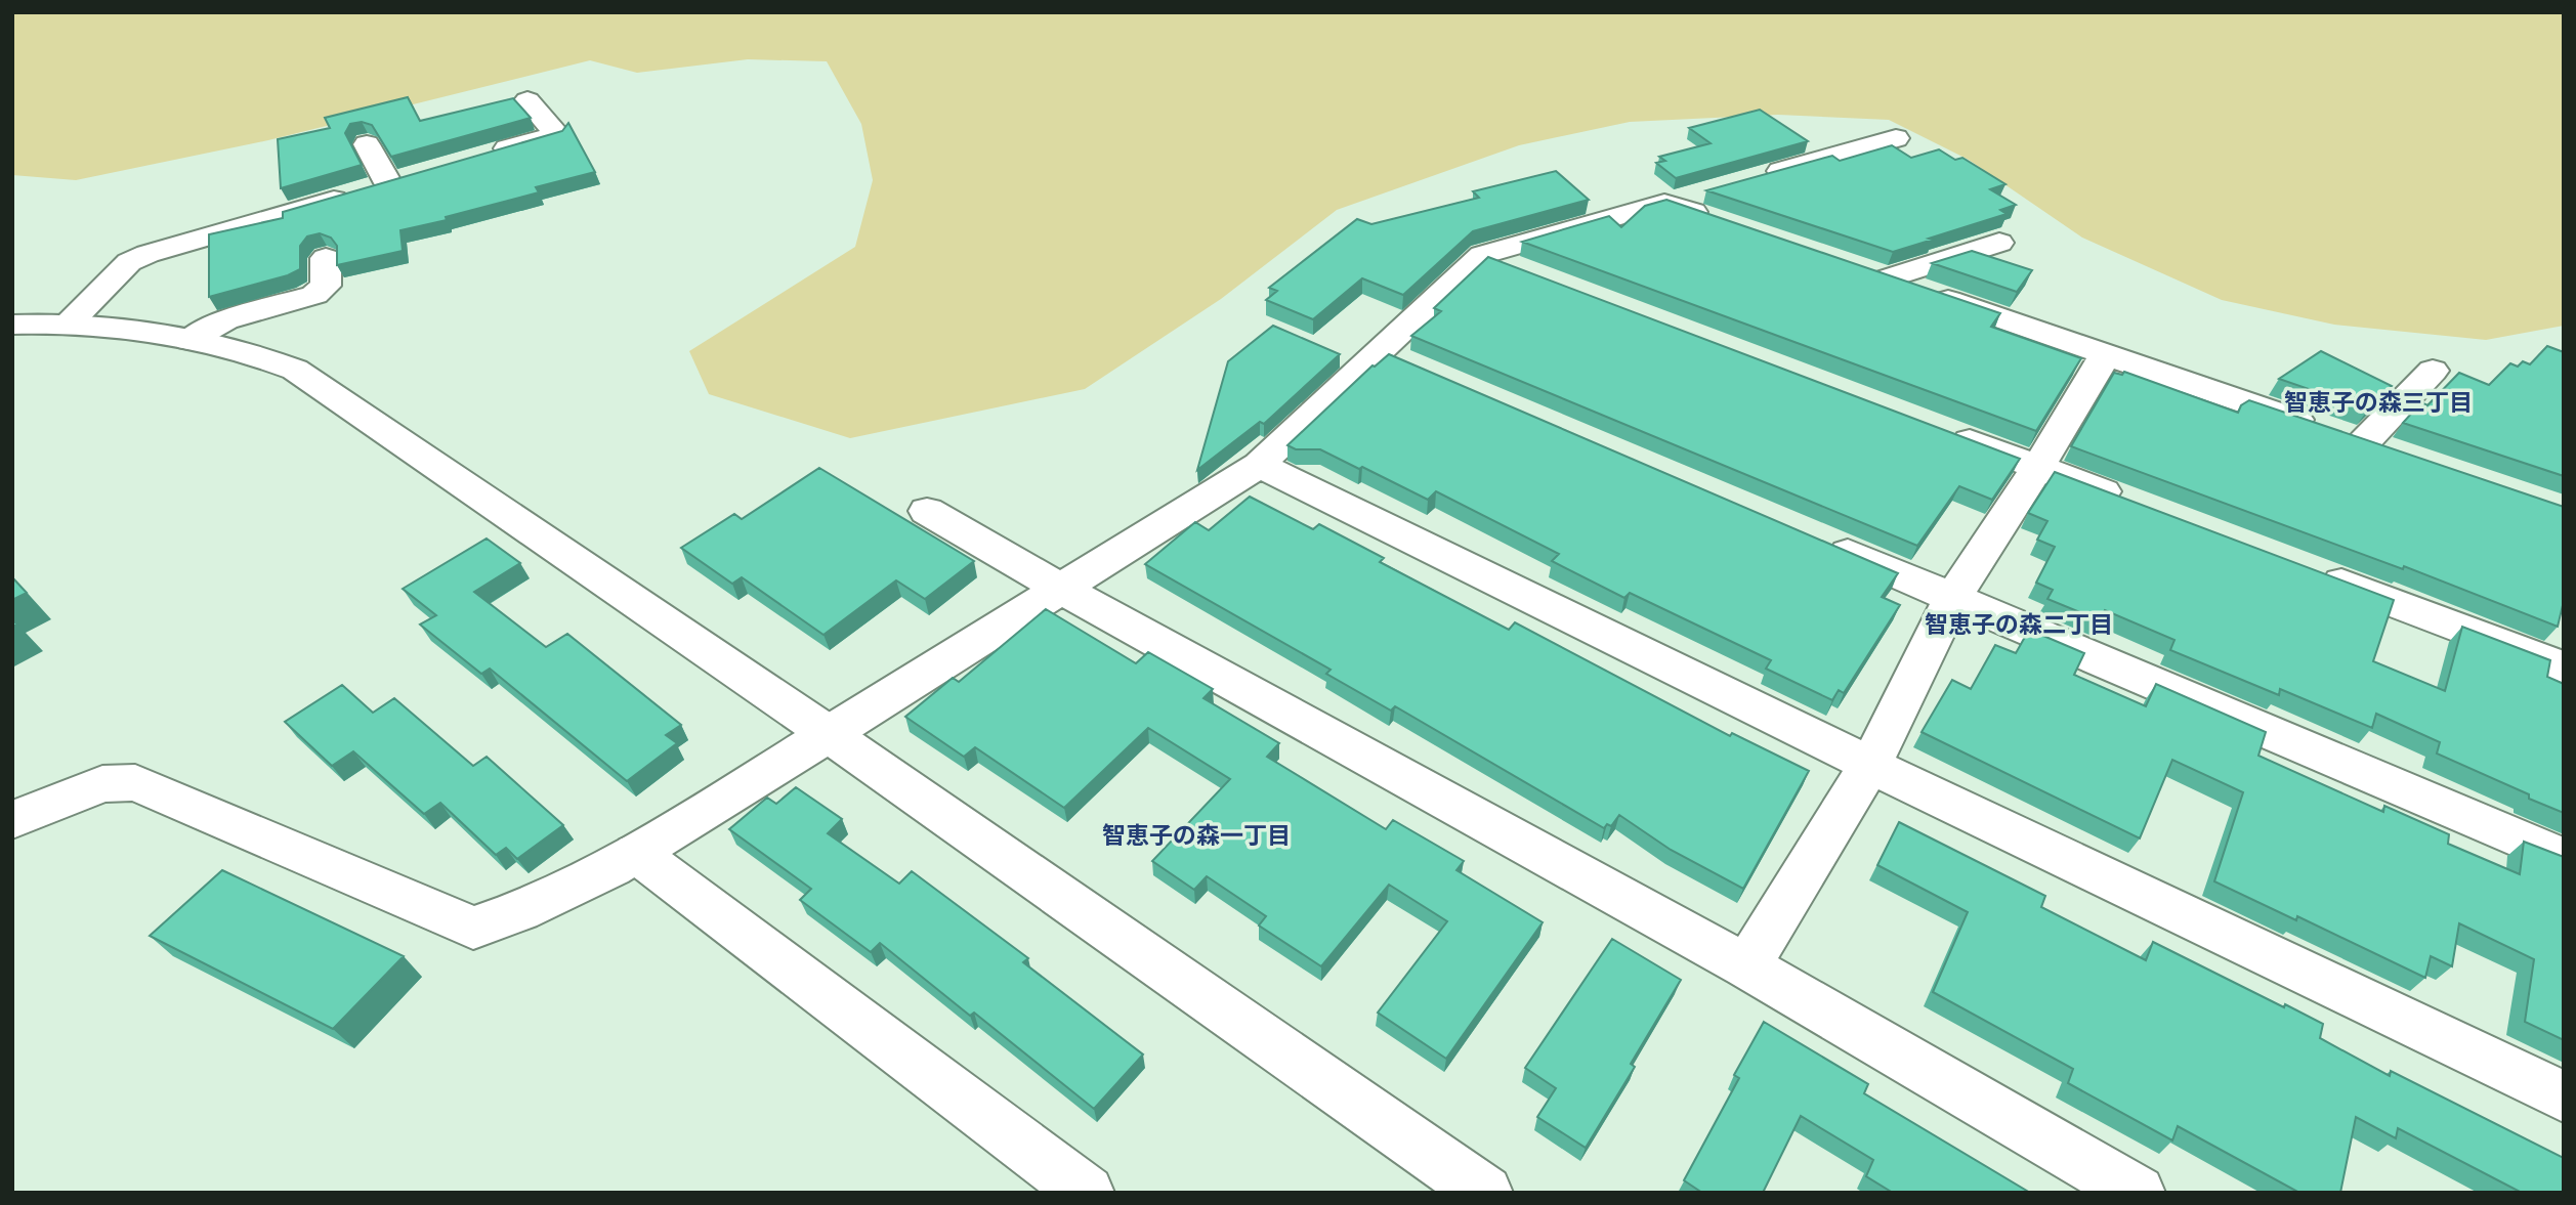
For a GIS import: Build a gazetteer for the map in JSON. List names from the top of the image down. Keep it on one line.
{"districts":["智恵子の森三丁目","智恵子の森二丁目","智恵子の森一丁目"]}
